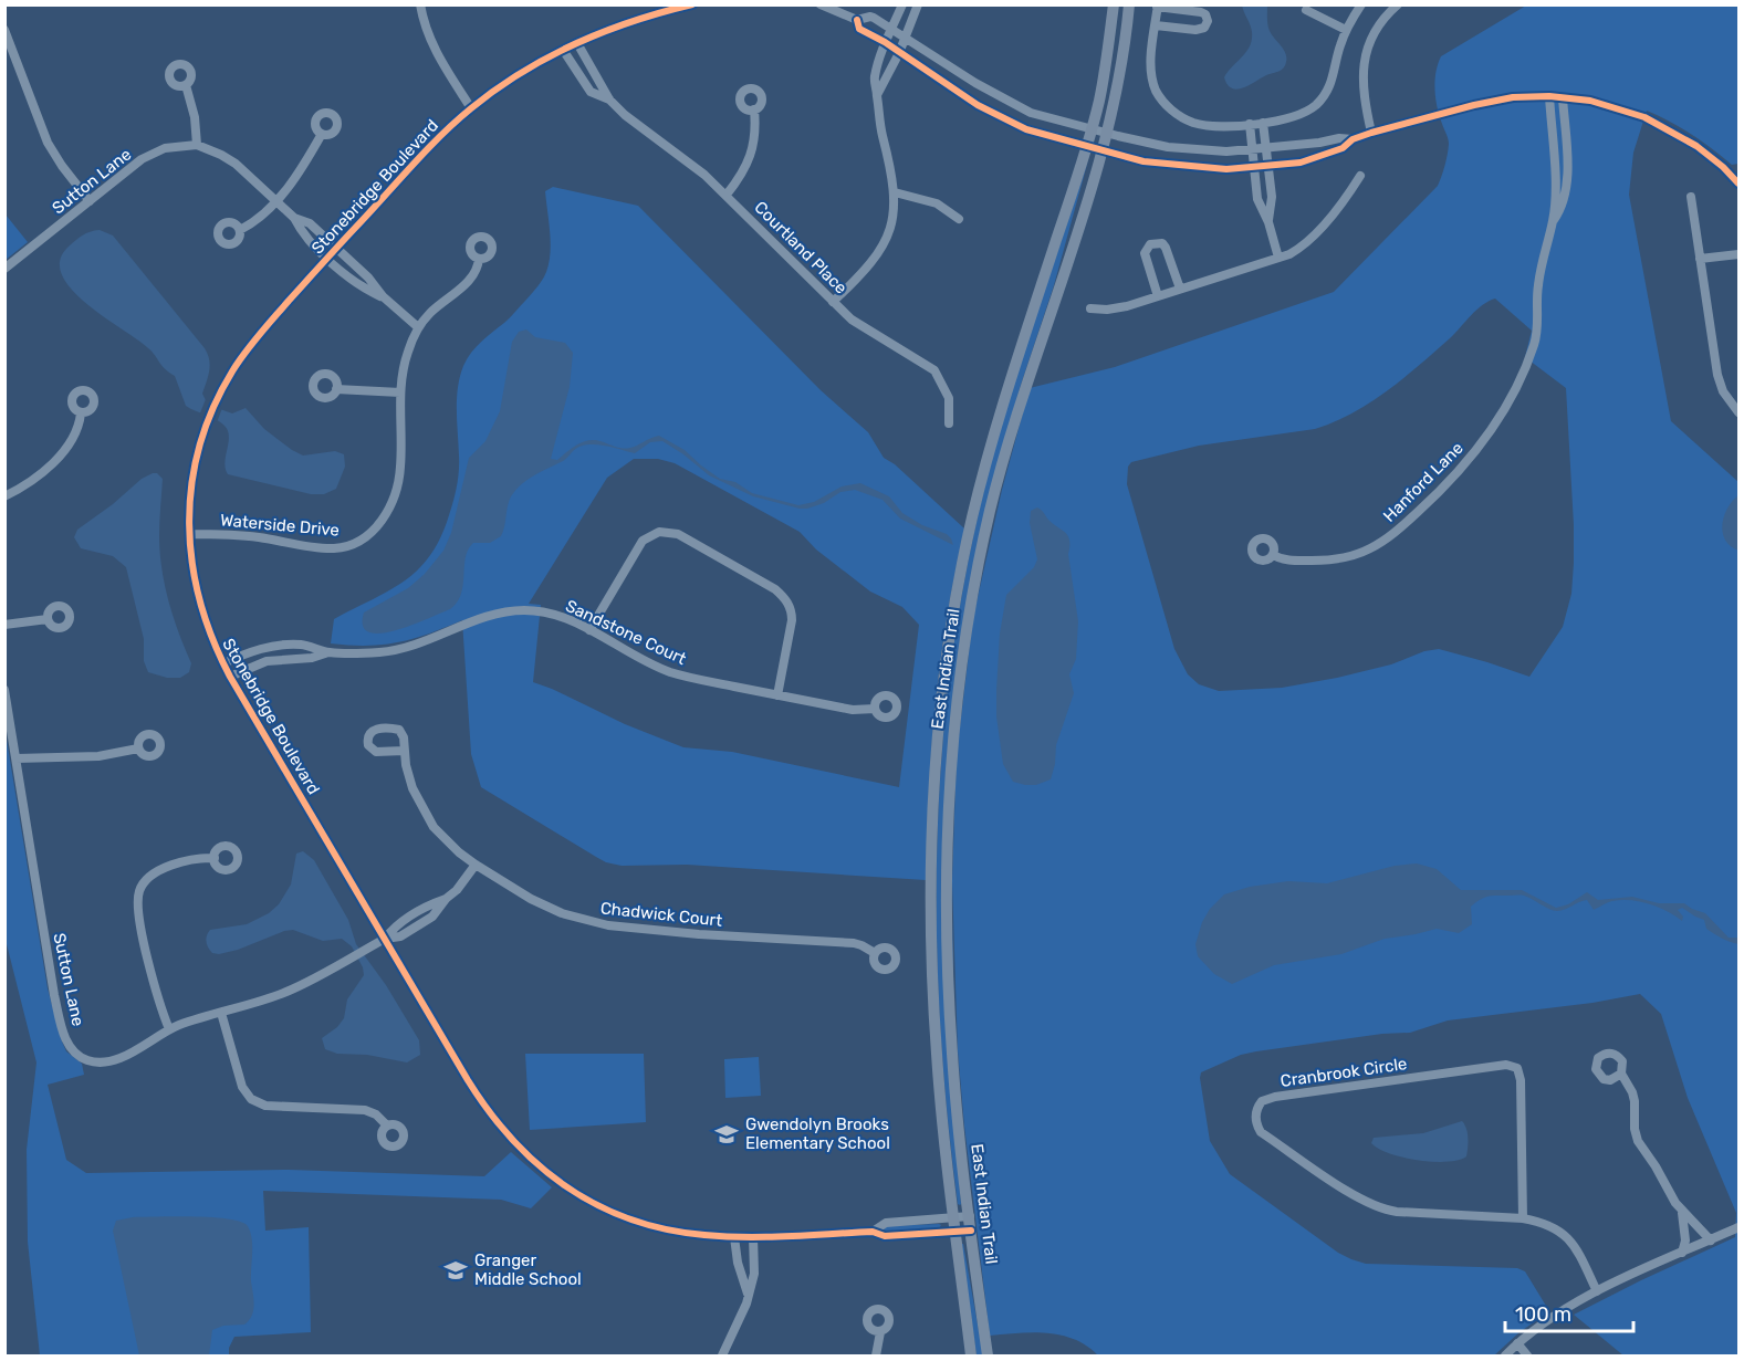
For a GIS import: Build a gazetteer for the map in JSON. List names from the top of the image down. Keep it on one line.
{"streets":{"main road":["East Indian Trail"],"street":["Sutton Lane","Stonebridge Boulevard","Courtland Place","Hanford Lane","Waterside Drive","Sandstone Court","Chadwick Court","Cranbrook Circle"]},"crossings":[["Sutton Lane","Stonebridge Boulevard"],["Sutton Lane","Chadwick Court"],["Stonebridge Boulevard","Courtland Place"],["Stonebridge Boulevard","Waterside Drive"],["Stonebridge Boulevard","Sandstone Court"],["Stonebridge Boulevard","East Indian Trail"]],"places":{"school or university":["Gwendolyn Brooks Elementary School","Granger Middle School"]},"scale_bar":"100 m"}
